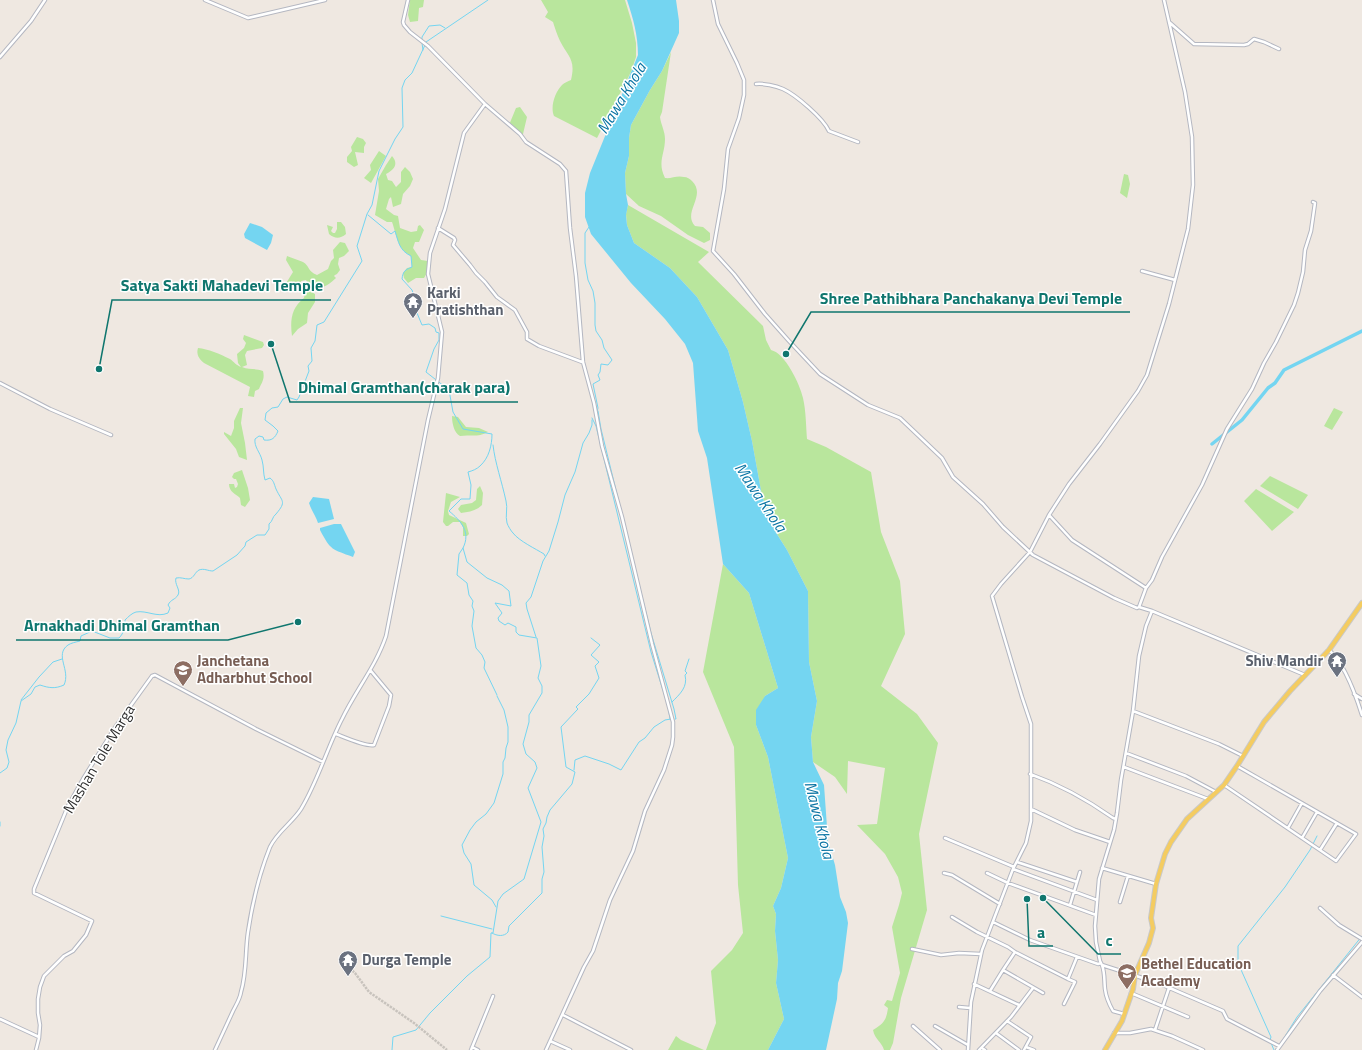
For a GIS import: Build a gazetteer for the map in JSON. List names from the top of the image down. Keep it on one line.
{"streets":{"street":["Mashan Tole Marga"]},"water":["Mawa Khola"],"places":{"temple":["Karki Pratishthan","Shiv Mandir","Durga Temple"],"other":["Dhimal Gramthan(charak para)","Shree Pathibhara Panchakanya Devi Temple","Satya Sakti Mahadevi Temple","Arnakhadi Dhimal Gramthan","c","a"],"school or university":["Janchetana Adharbhut School","Bethel Education Academy"]}}
